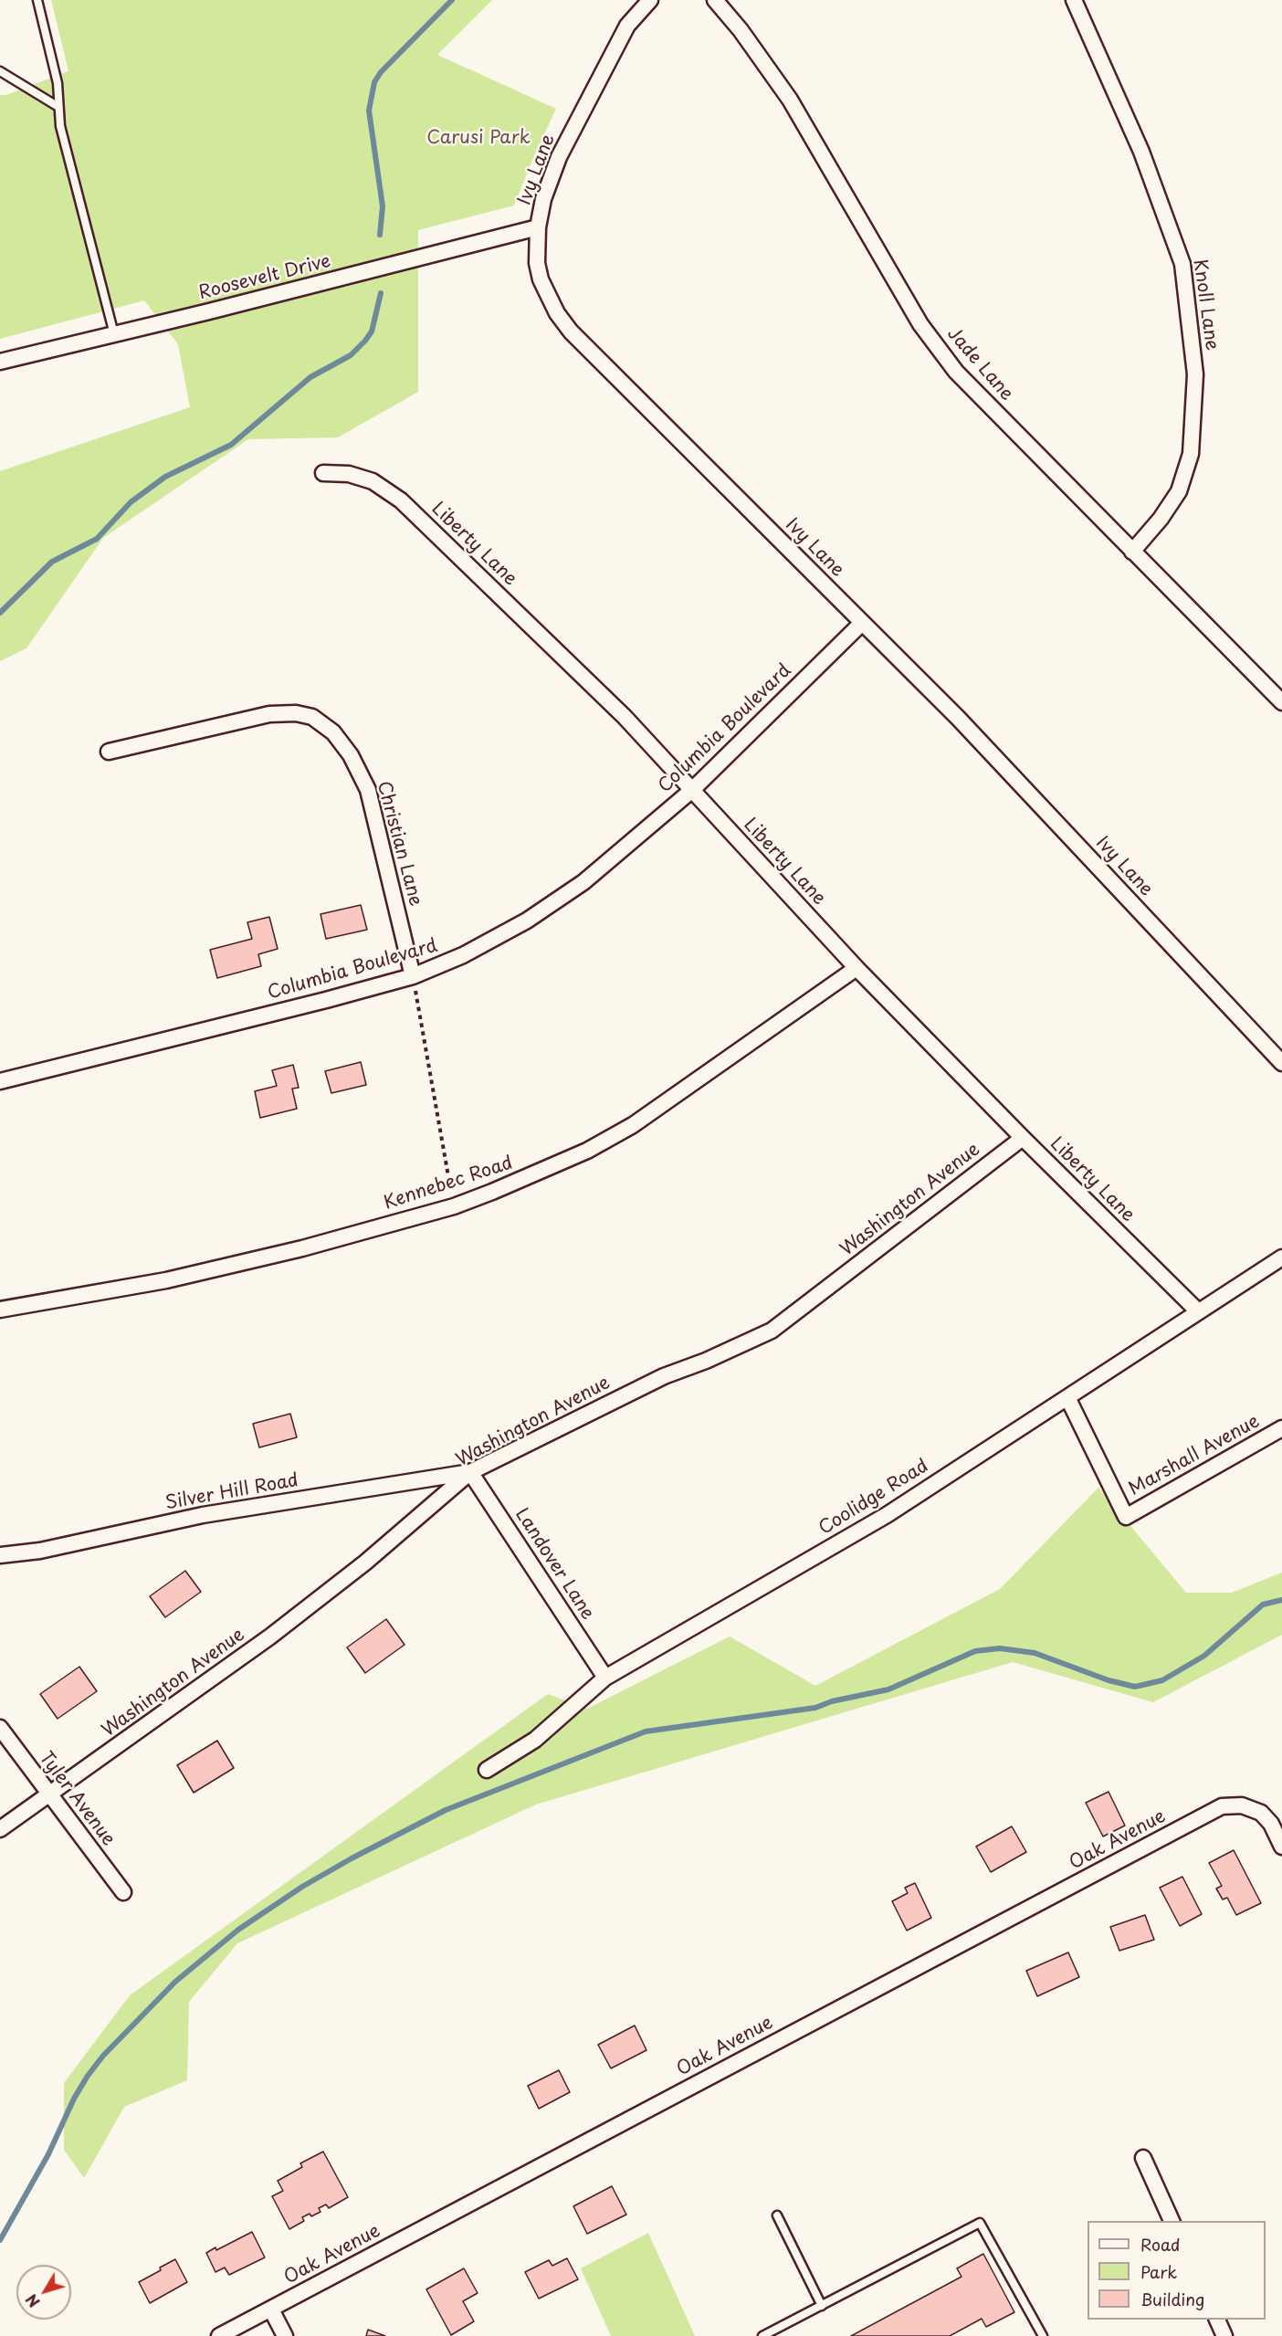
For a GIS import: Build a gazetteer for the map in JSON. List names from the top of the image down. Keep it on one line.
{"streets":{"street":["Ivy Lane","Roosevelt Drive","Knoll Lane","Jade Lane","Liberty Lane","Columbia Boulevard","Christian Lane","Kennebec Road","Washington Avenue","Marshall Avenue","Silver Hill Road","Coolidge Road","Landover Lane","Tyler Avenue","Oak Avenue"]},"crossings":[["Ivy Lane","Roosevelt Drive"],["Ivy Lane","Columbia Boulevard"],["Knoll Lane","Jade Lane"],["Liberty Lane","Columbia Boulevard"],["Liberty Lane","Kennebec Road"],["Liberty Lane","Washington Avenue"],["Liberty Lane","Coolidge Road"],["Columbia Boulevard","Christian Lane"],["Washington Avenue","Silver Hill Road"],["Washington Avenue","Landover Lane"],["Washington Avenue","Tyler Avenue"],["Marshall Avenue","Coolidge Road"],["Silver Hill Road","Landover Lane"],["Coolidge Road","Landover Lane"]],"parks":["Carusi Park"],"legend":["Road","Park","Building"],"north":"bottom left"}
